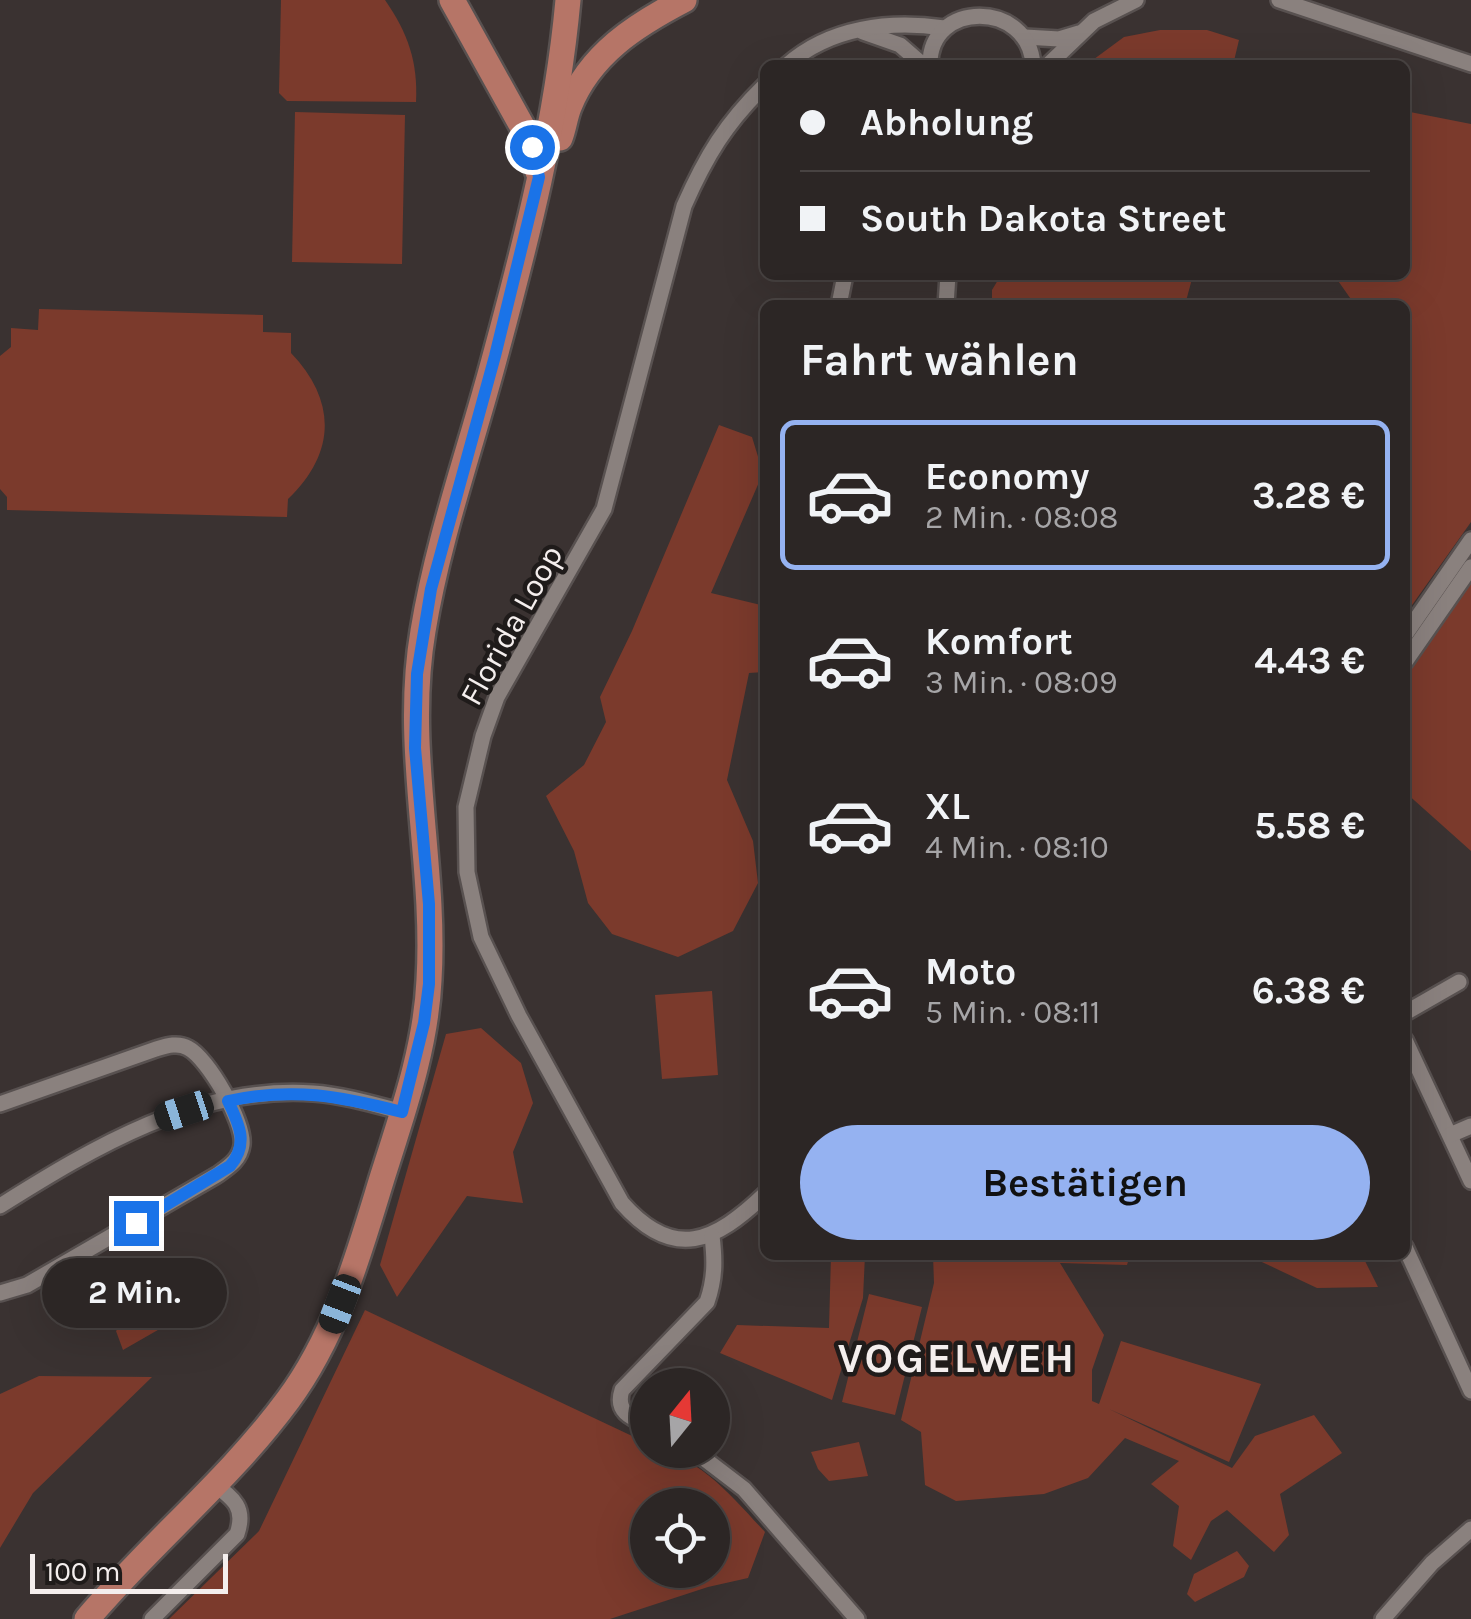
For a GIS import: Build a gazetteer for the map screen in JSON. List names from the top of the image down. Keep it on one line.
{"streets":{"street":["Florida Loop"]},"districts":["VOGELWEH"],"scale_bar":"100 m","north":"top","page":{"banner":["Abholung","South Dakota Street"],"heading":"Fahrt wählen","list":[{"name":"Economy","note":"2 Min. · 08:08","value":"3.28 €"},{"name":"Komfort","note":"3 Min. · 08:09","value":"4.43 €"},{"name":"XL","note":"4 Min. · 08:10","value":"5.58 €"},{"name":"Moto","note":"5 Min. · 08:11","value":"6.38 €"}],"buttons":"Bestätigen","bubble":"2 Min.","scale":"100 m"}}
